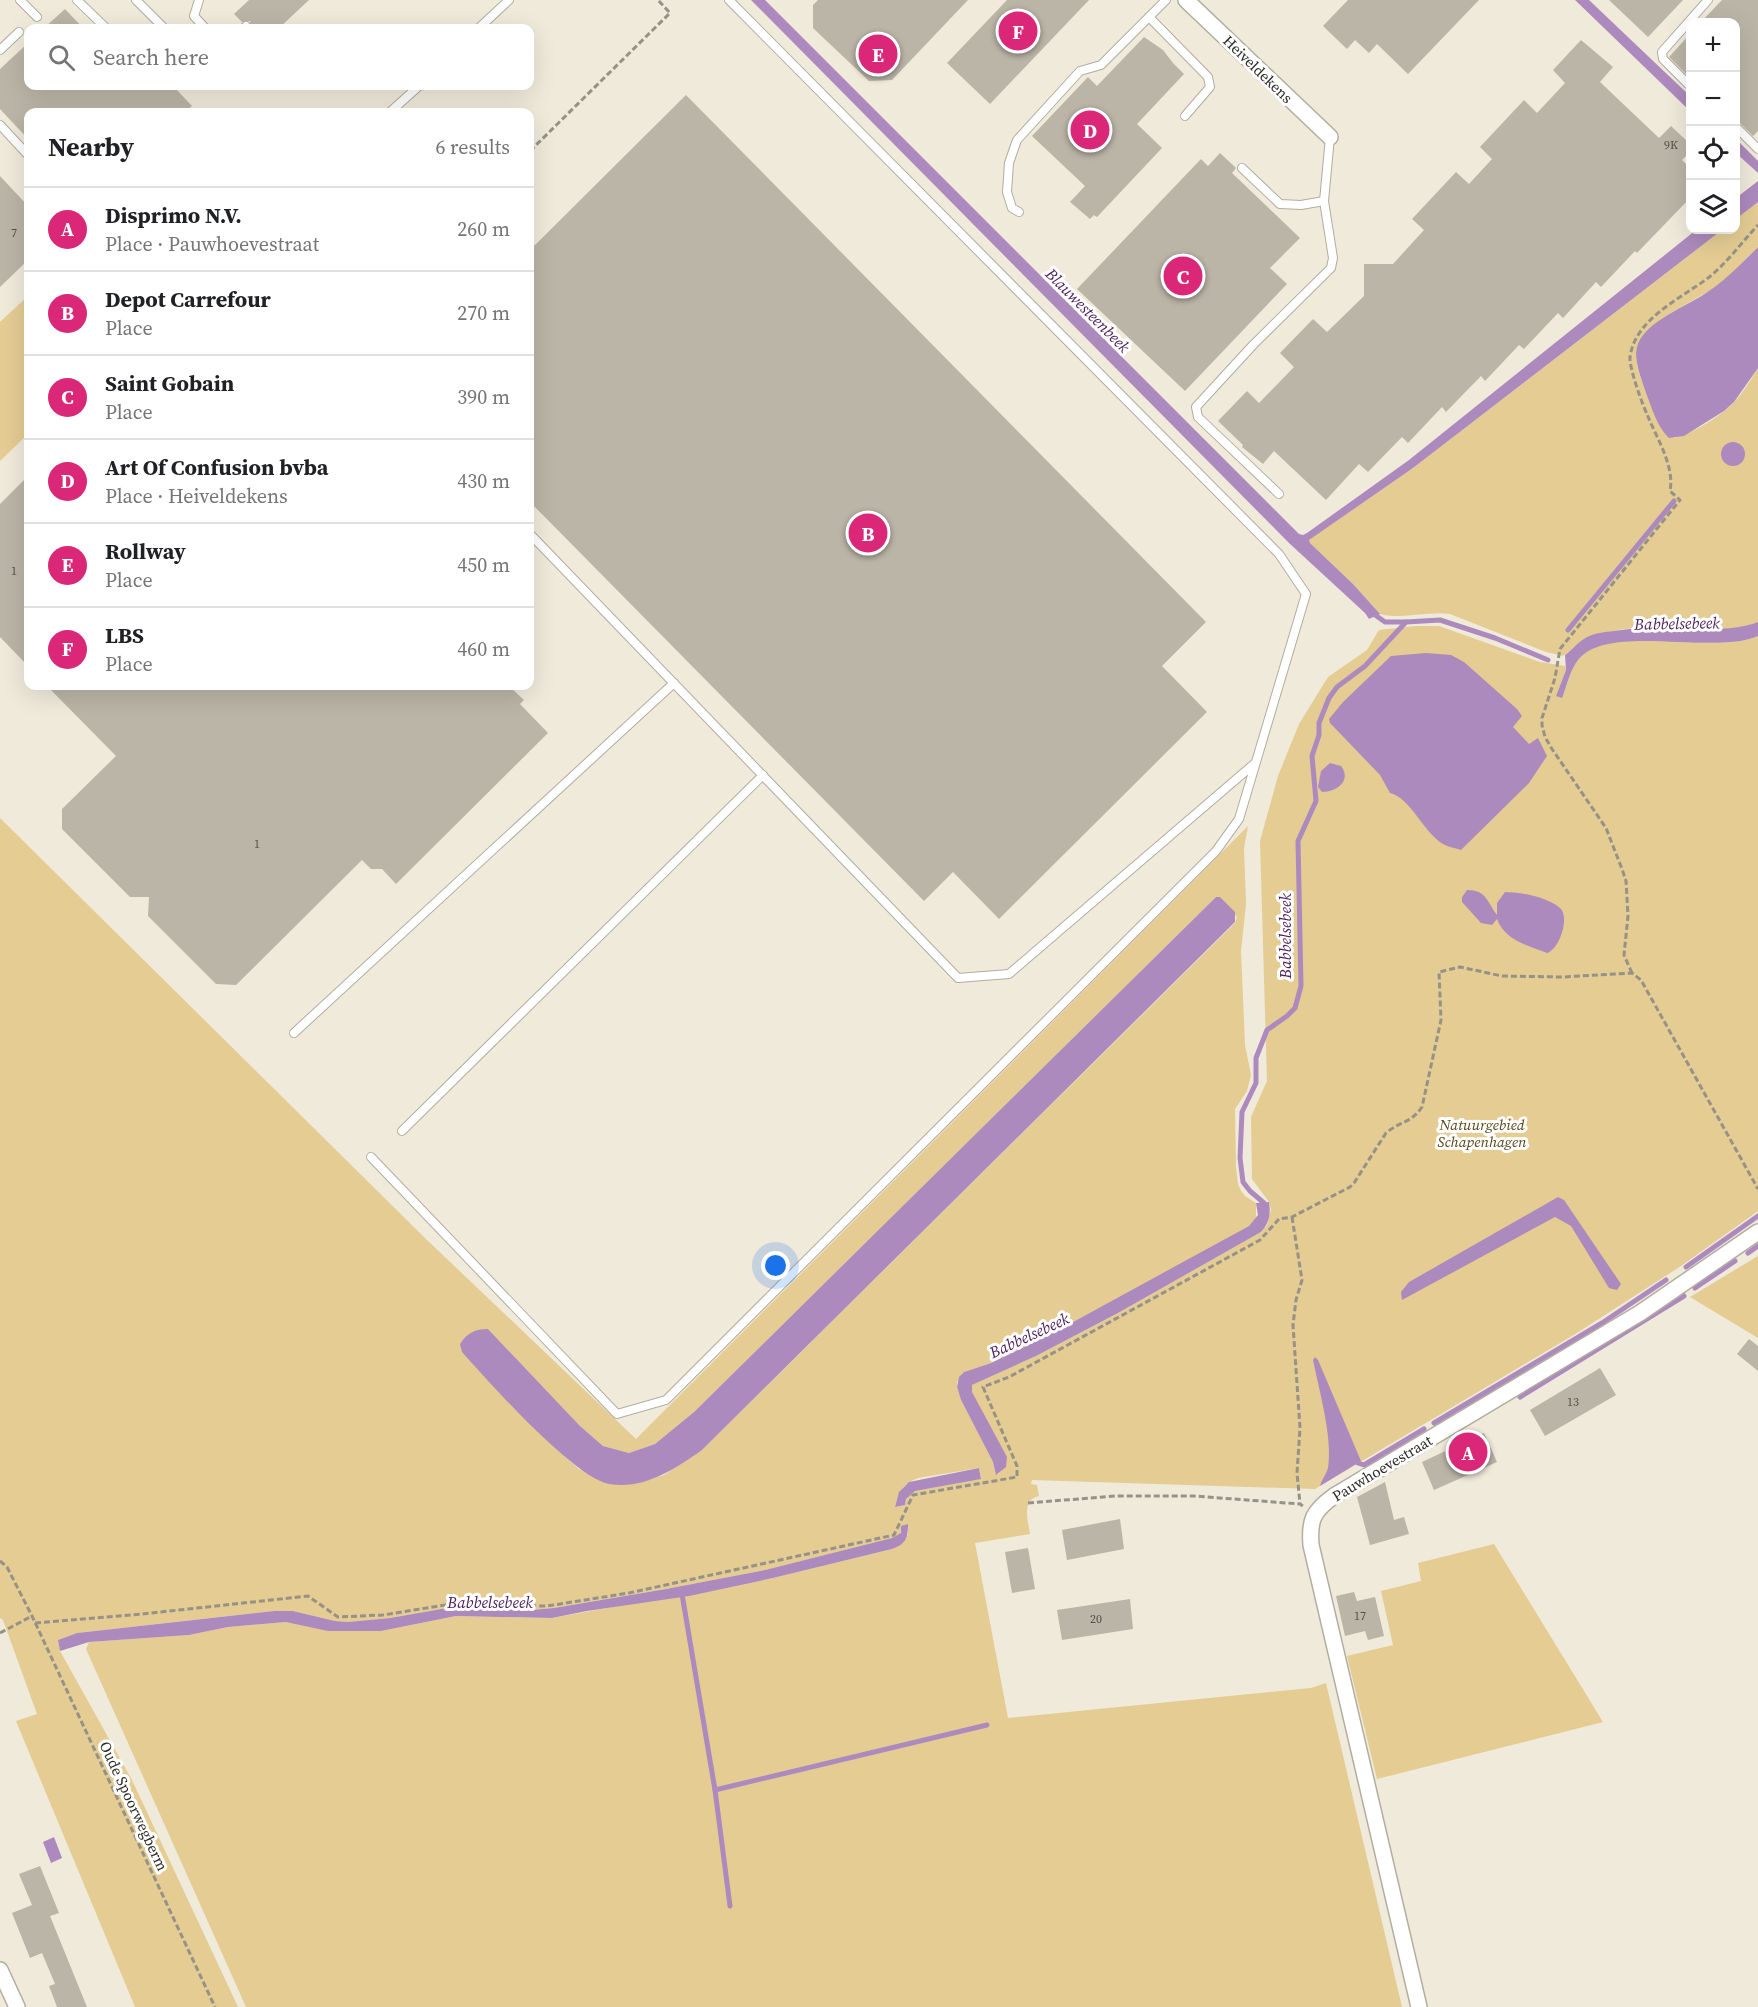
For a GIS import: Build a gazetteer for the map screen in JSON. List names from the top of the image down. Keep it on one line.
{"streets":{"street":["Heiveldekens","Pauwhoevestraat"],"path":["Oude Spoorwegberm"]},"water":["Blauwesteenbeek","Babbelsebeek"],"parks":["Natuurgebied Schapenhagen"],"house_numbers":["9K","7","1","1","13","17","20"],"page":{"pins":["F","E","D","C","B","A"],"map_buttons":["+","−"],"search":"Search here","heading":["Nearby","6 results"],"list":[{"mark":"A","name":"Disprimo N.V.","note":"Place · Pauwhoevestraat","value":"260 m"},{"mark":"B","name":"Depot Carrefour","note":"Place","value":"270 m"},{"mark":"C","name":"Saint Gobain","note":"Place","value":"390 m"},{"mark":"D","name":"Art Of Confusion bvba","note":"Place · Heiveldekens","value":"430 m"},{"mark":"E","name":"Rollway","note":"Place","value":"450 m"},{"mark":"F","name":"LBS","note":"Place","value":"460 m"}]}}
